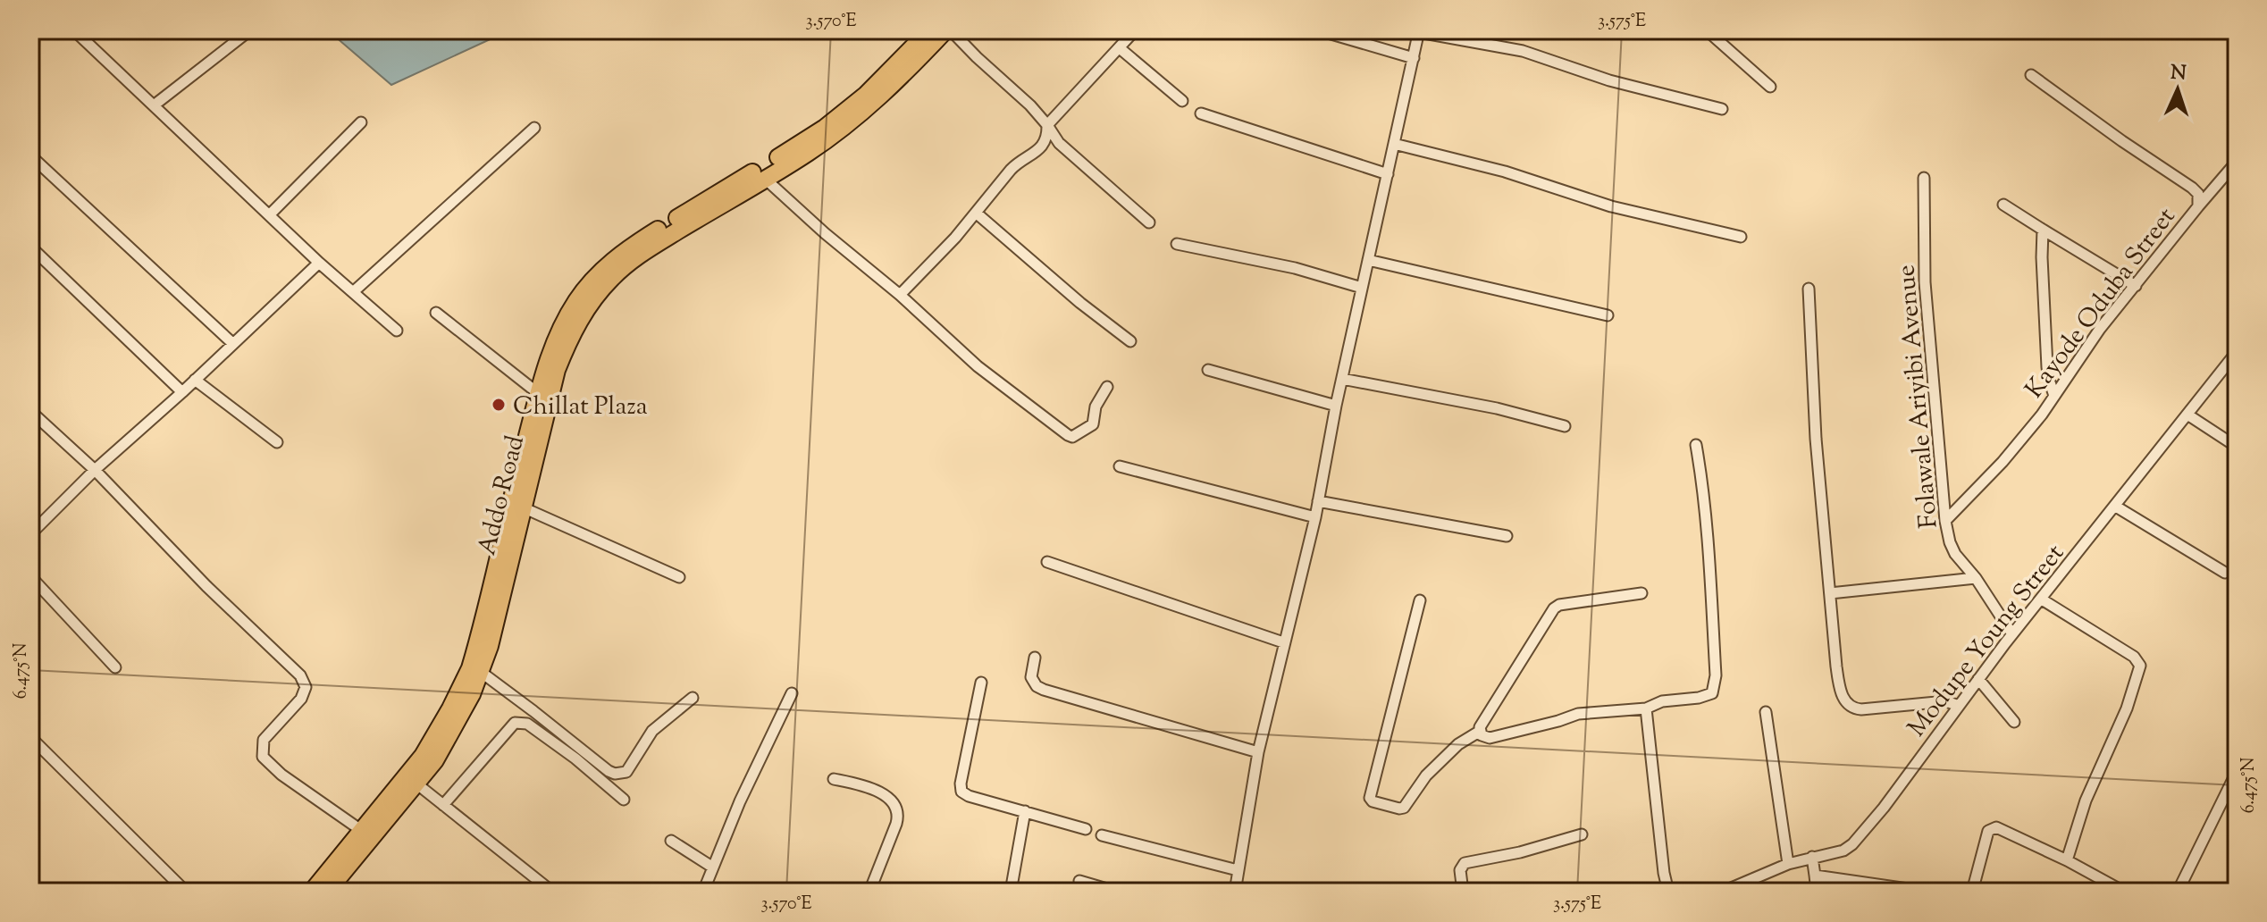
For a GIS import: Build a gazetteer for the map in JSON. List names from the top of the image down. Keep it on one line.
{"streets":{"main road":["Addo Road"],"street":["Kayode Oduba Street","Folawale Ariyibi Avenue","Modupe Young Street"]},"crossings":[["Kayode Oduba Street","Folawale Ariyibi Avenue"],["Folawale Ariyibi Avenue","Modupe Young Street"]],"places":["Chillat Plaza"],"north":"top","coordinates":["3.570°E","3.575°E","6.475°N"]}
